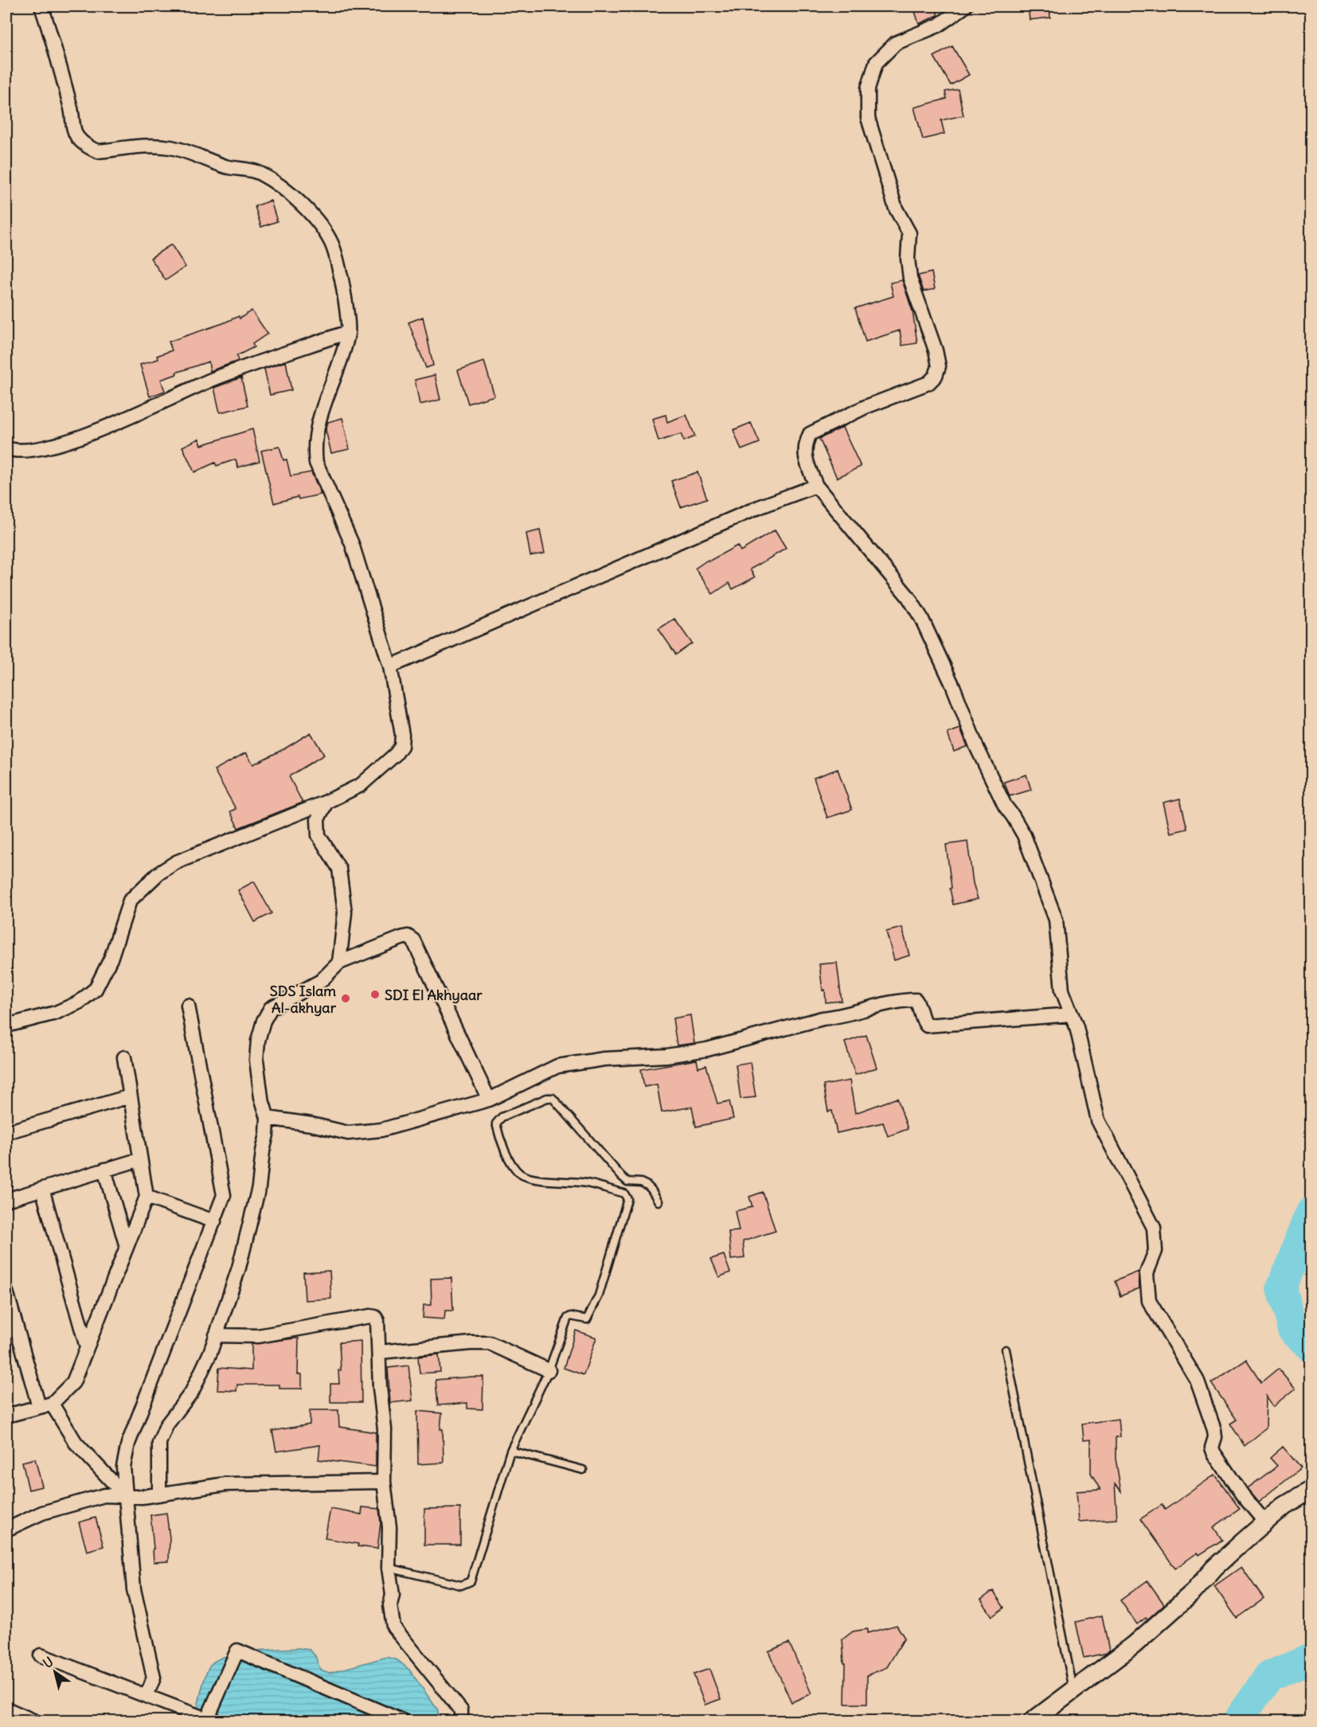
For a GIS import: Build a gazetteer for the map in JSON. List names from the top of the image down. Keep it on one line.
{"places":["SDI El Akhyaar","SDS Islam Al-akhyar"],"north":"top left"}
